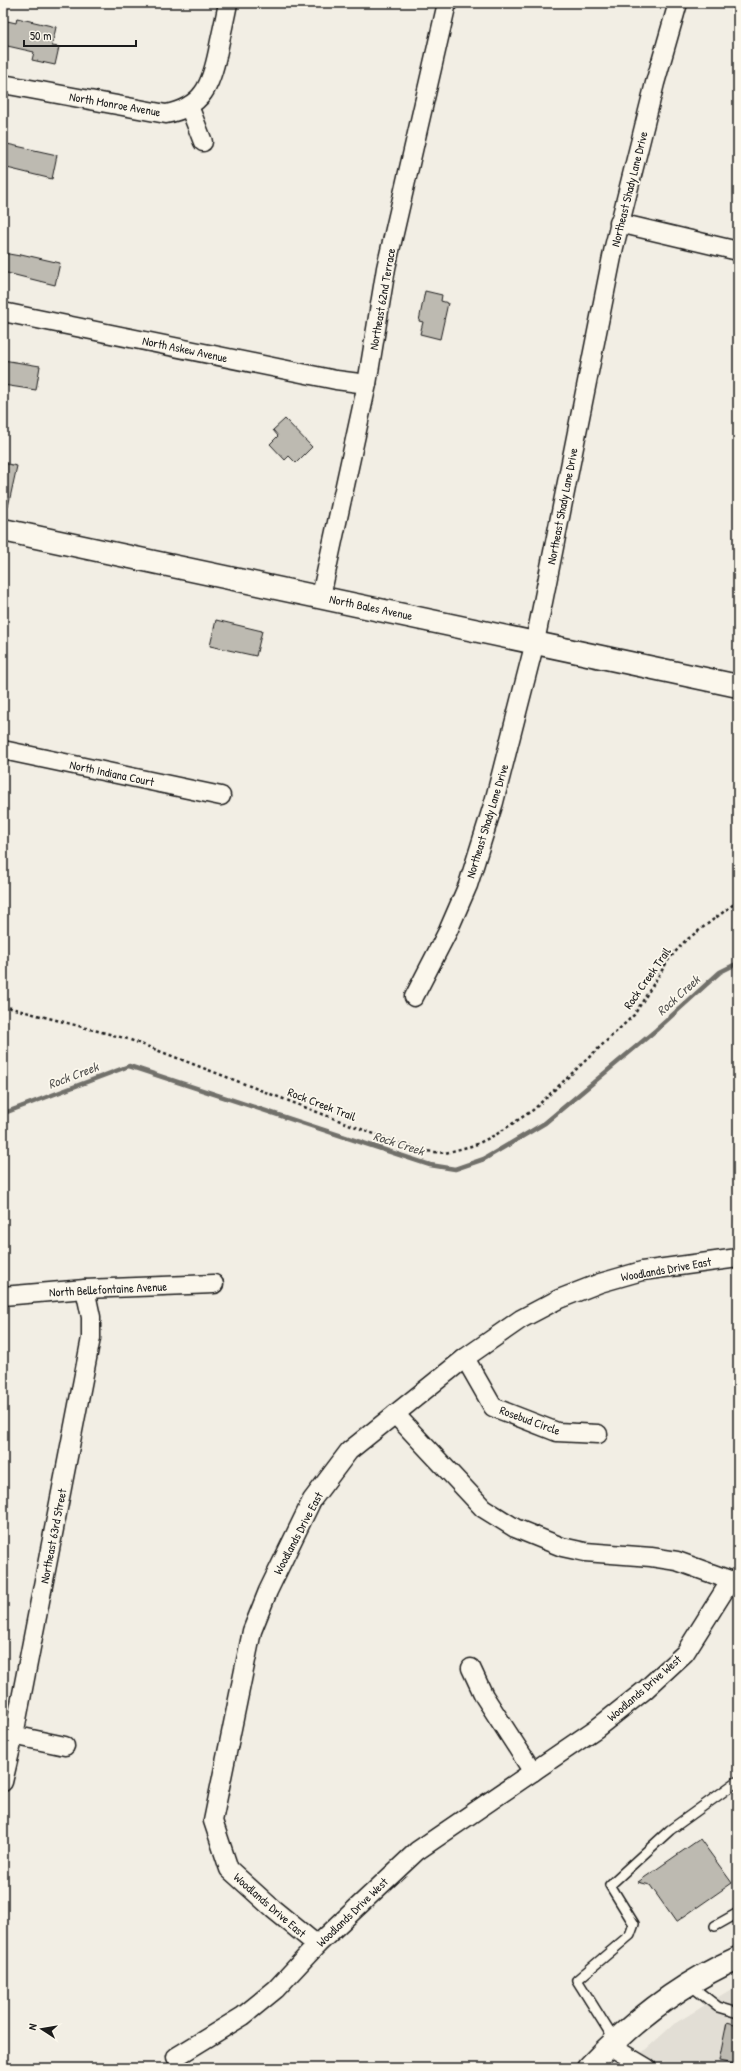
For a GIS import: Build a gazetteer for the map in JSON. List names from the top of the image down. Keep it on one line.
{"streets":{"street":["North Monroe Avenue","Northeast Shady Lane Drive","Northeast 62nd Terrace","North Askew Avenue","North Bales Avenue","North Indiana Court","Woodlands Drive East","North Bellefontaine Avenue","Rosebud Circle","Northeast 63rd Street","Woodlands Drive West"],"path":["Rock Creek Trail"]},"crossings":[["Northeast Shady Lane Drive","North Bales Avenue"],["Northeast 62nd Terrace","North Askew Avenue"],["Northeast 62nd Terrace","North Bales Avenue"],["Woodlands Drive East","Rosebud Circle"],["Woodlands Drive East","Woodlands Drive West"],["North Bellefontaine Avenue","Northeast 63rd Street"]],"water":["Rock Creek"],"scale_bar":"50 m","north":"left"}
